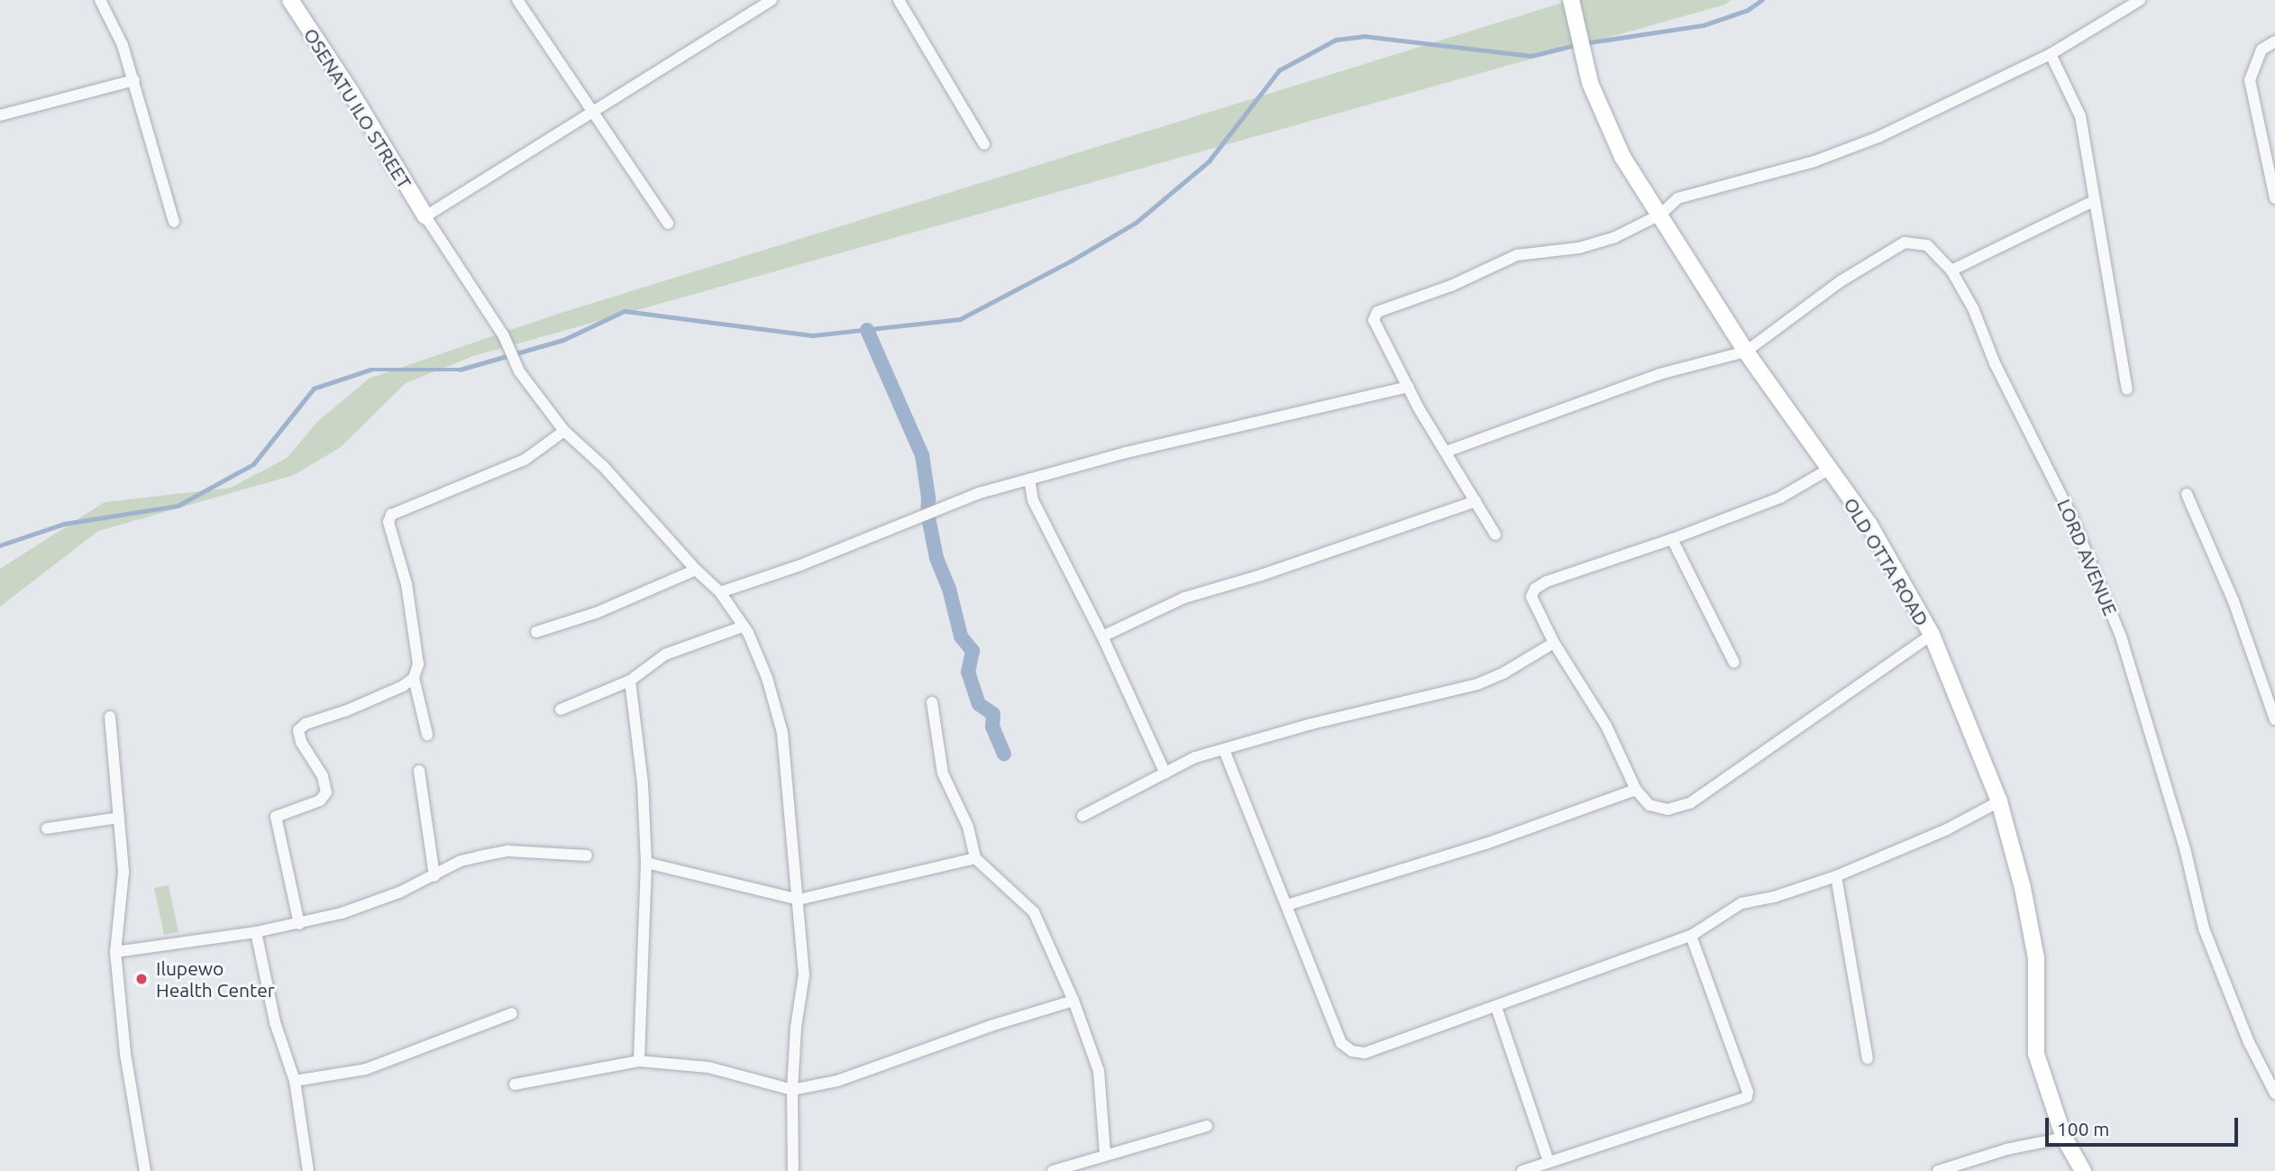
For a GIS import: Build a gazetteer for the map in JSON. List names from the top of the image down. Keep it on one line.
{"streets":{"street":["OSENATU ILO STREET","LORD AVENUE","OLD OTTA ROAD"]},"crossings":[["LORD AVENUE","OLD OTTA ROAD"]],"places":["Ilupewo Health Center"],"scale_bar":"100 m"}
